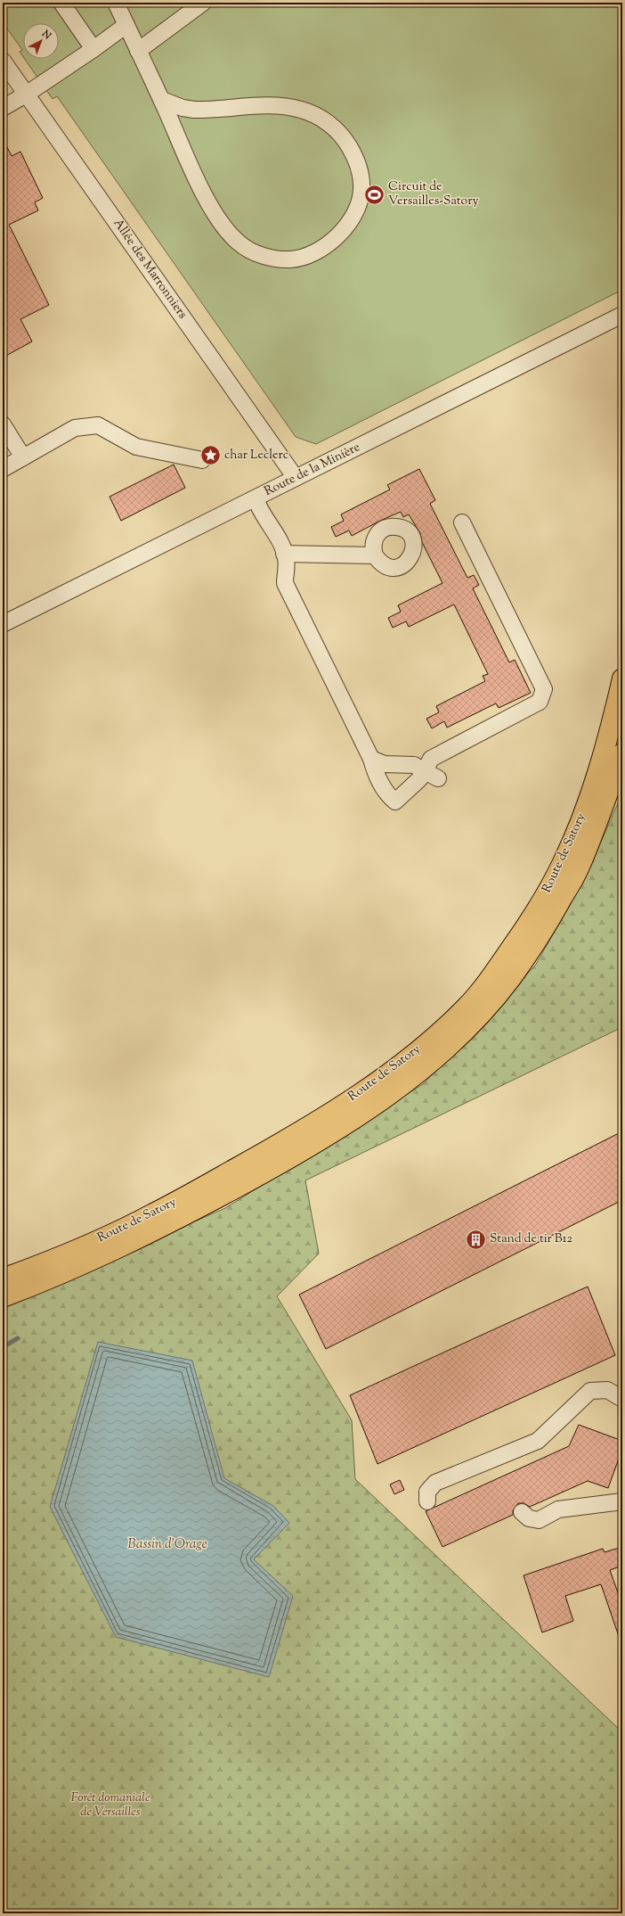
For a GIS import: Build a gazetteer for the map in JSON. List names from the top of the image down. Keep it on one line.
{"streets":{"main road":["Route de Satory"],"street":["Allée des Marronniers","Route de la Minière"]},"crossings":[["Allée des Marronniers","Route de la Minière"]],"water":["Bassin d'Orage"],"parks":["Forêt domaniale de Versailles"],"places":{"sports":["Circuit de Versailles-Satory"],"place":["char Leclerc"],"building":["Stand de tir B12"]},"north":"top right"}
